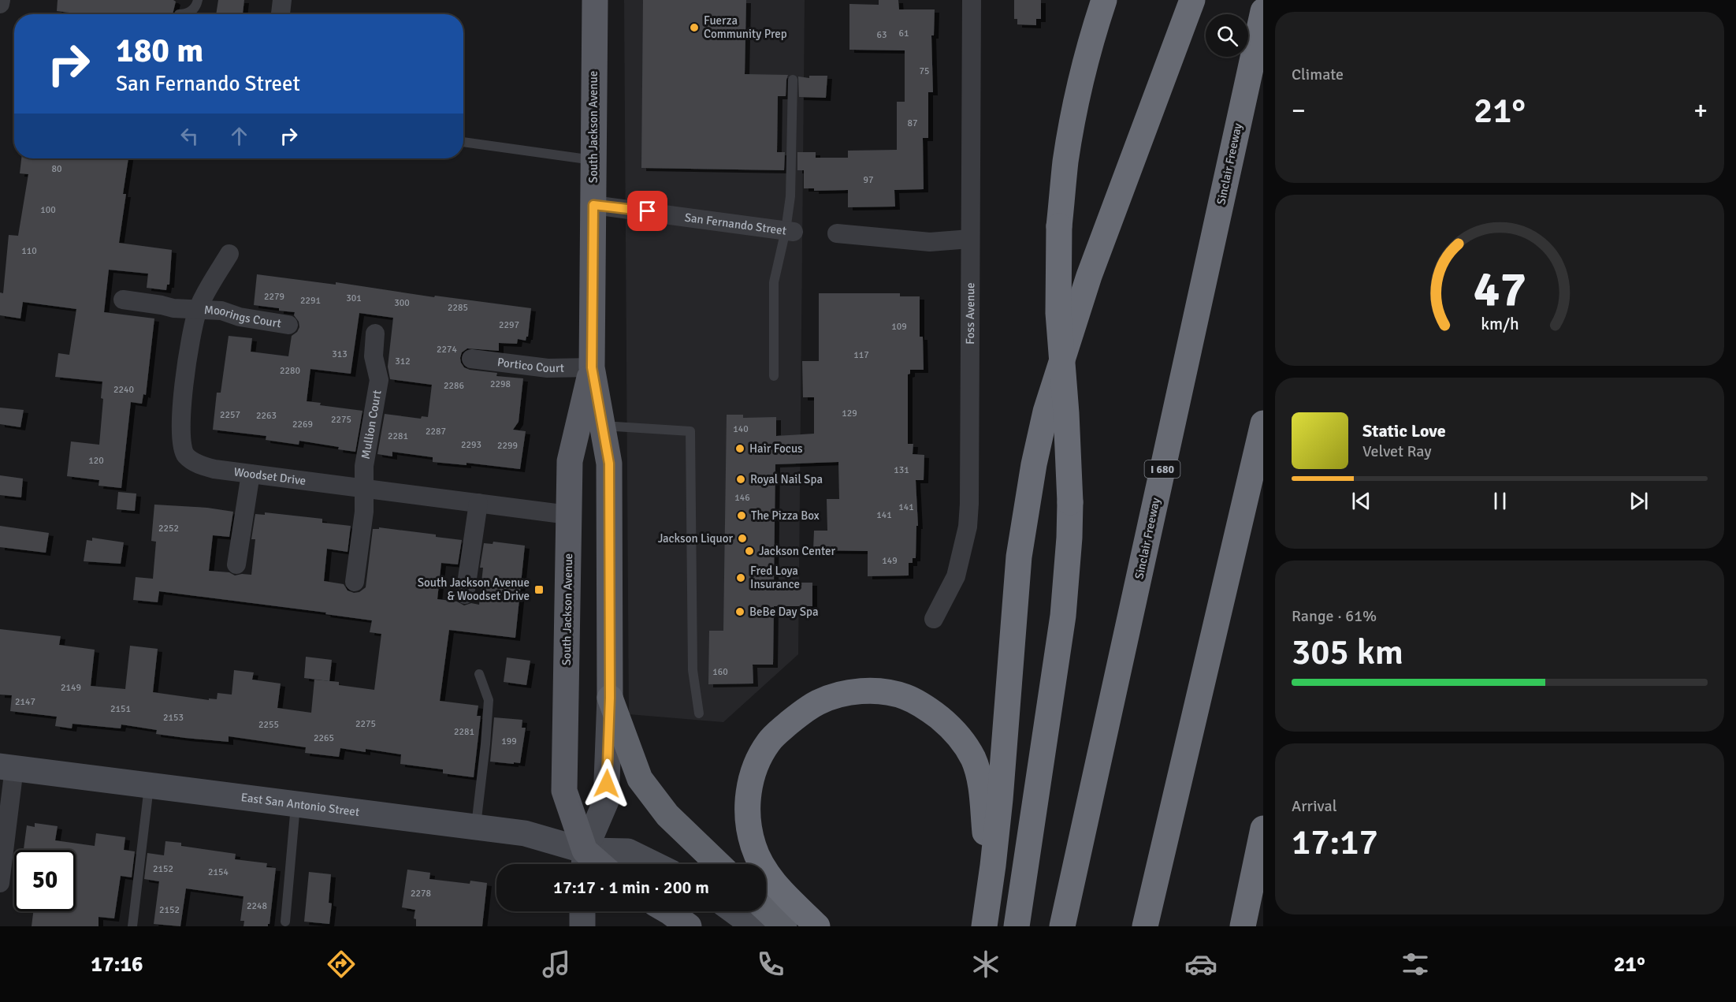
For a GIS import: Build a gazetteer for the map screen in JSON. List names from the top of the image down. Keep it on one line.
{"streets":{"highway":["Sinclair Freeway","I 680"],"main road":["South Jackson Avenue","East San Antonio Street"],"street":["San Fernando Street","Foss Avenue","Moorings Court","Portico Court","Mullion Court","Woodset Drive"]},"crossings":[["South Jackson Avenue","San Fernando Street"],["South Jackson Avenue","Portico Court"],["South Jackson Avenue","Woodset Drive"],["South Jackson Avenue","East San Antonio Street"],["Moorings Court","Woodset Drive"],["Mullion Court","Woodset Drive"]],"places":{"other":["Fuerza Community Prep","Hair Focus","Royal Nail Spa","The Pizza Box","Jackson Liquor","Jackson Center","Fred Loya Insurance","BeBe Day Spa"],"transit":["South Jackson Avenue & Woodset Drive"]},"house_numbers":["61","63","75","87","80","97","100","110","2279","301","2291","300","2285","2297","109","2274","313","117","312","2280","2298","2286","2240","129","2257","2263","2275","2269","140","2287","2281","2293","2299","120","131","146","141","141","2252","149","160","2149","2147","2151","2153","2275","2255","2281","2265","199","2152","2154","2278","2248","2152"],"page":{"tile":["Climate",["Range · 61%","305 km"],["Arrival","17:17"]],"turn":["180 m","San Fernando Street"],"heat":["−","21°","+"],"song":["Static Love","Velvet Ray"],"limit":"50","trip":"17:17 · 1 min · 200 m","tabs":["17:16","21°"],"gauge":["47","km/h"]}}
